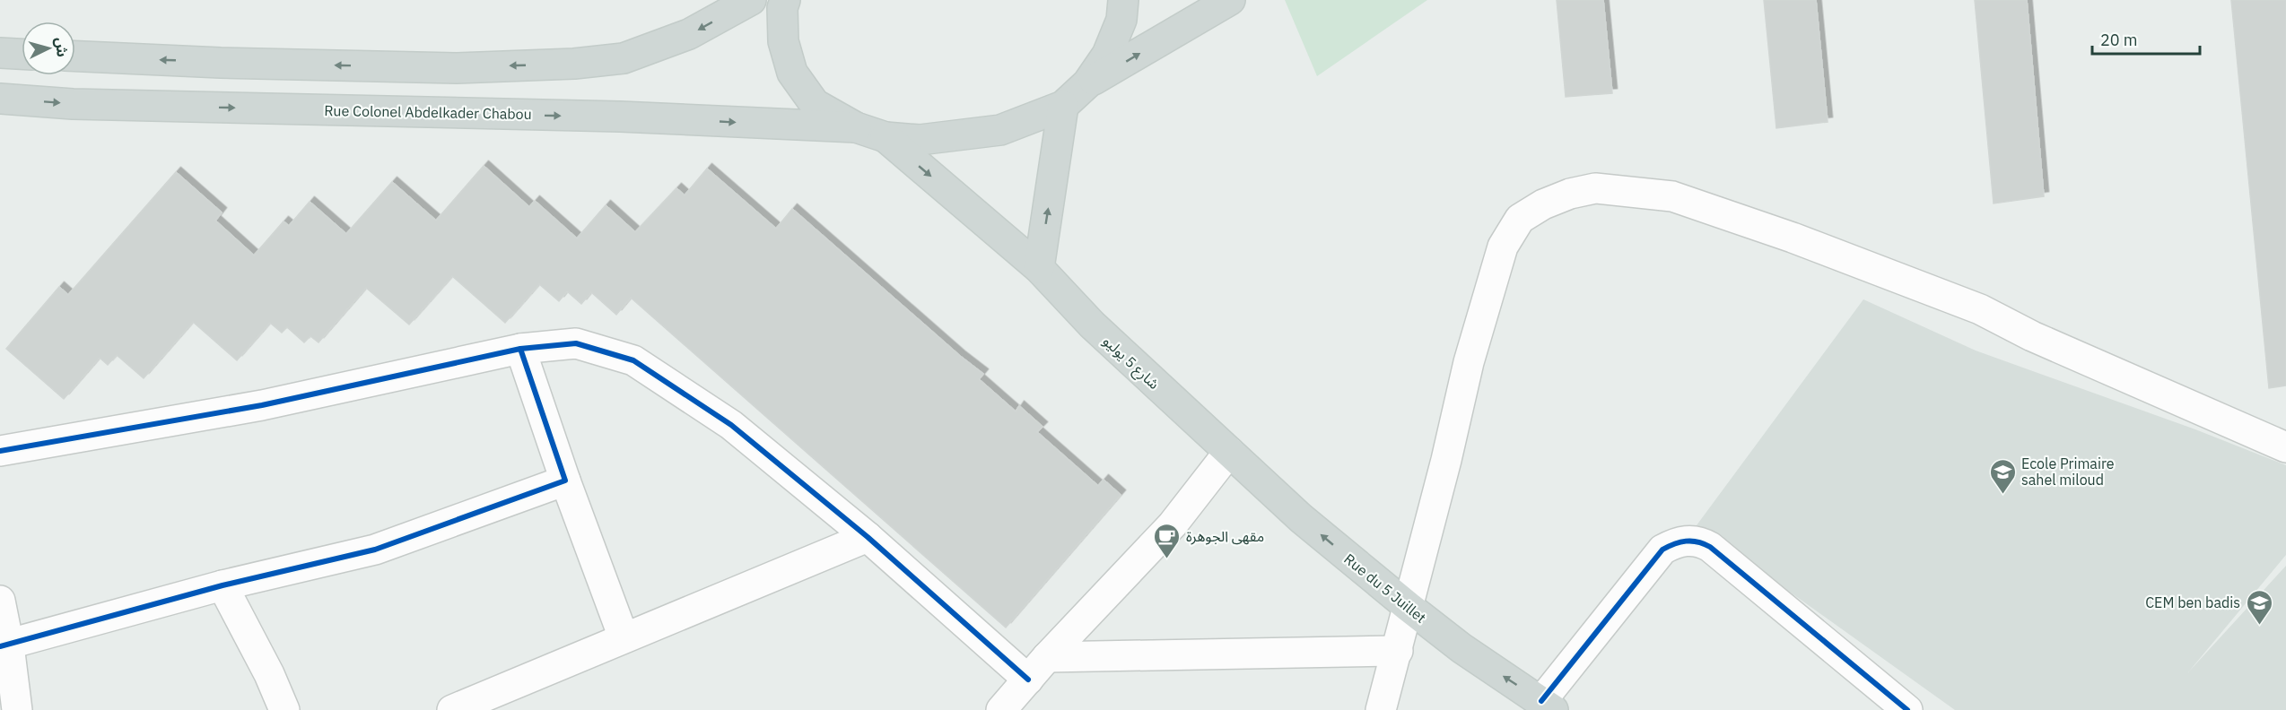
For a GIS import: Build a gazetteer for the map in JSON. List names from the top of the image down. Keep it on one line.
{"streets":{"main road":["Rue Colonel Abdelkader Chabou","شارع 5 يوليو","Rue du 5 Juillet"]},"crossings":[["شارع 5 يوليو","Rue du 5 Juillet"]],"one_way":["شارع 5 يوليو","Rue du 5 Juillet"],"places":{"school or university":["Ecole Primaire sahel miloud","CEM ben badis"],"cafe":["مقهى الجوهرة"]},"scale_bar":"20 m","north":"right"}
